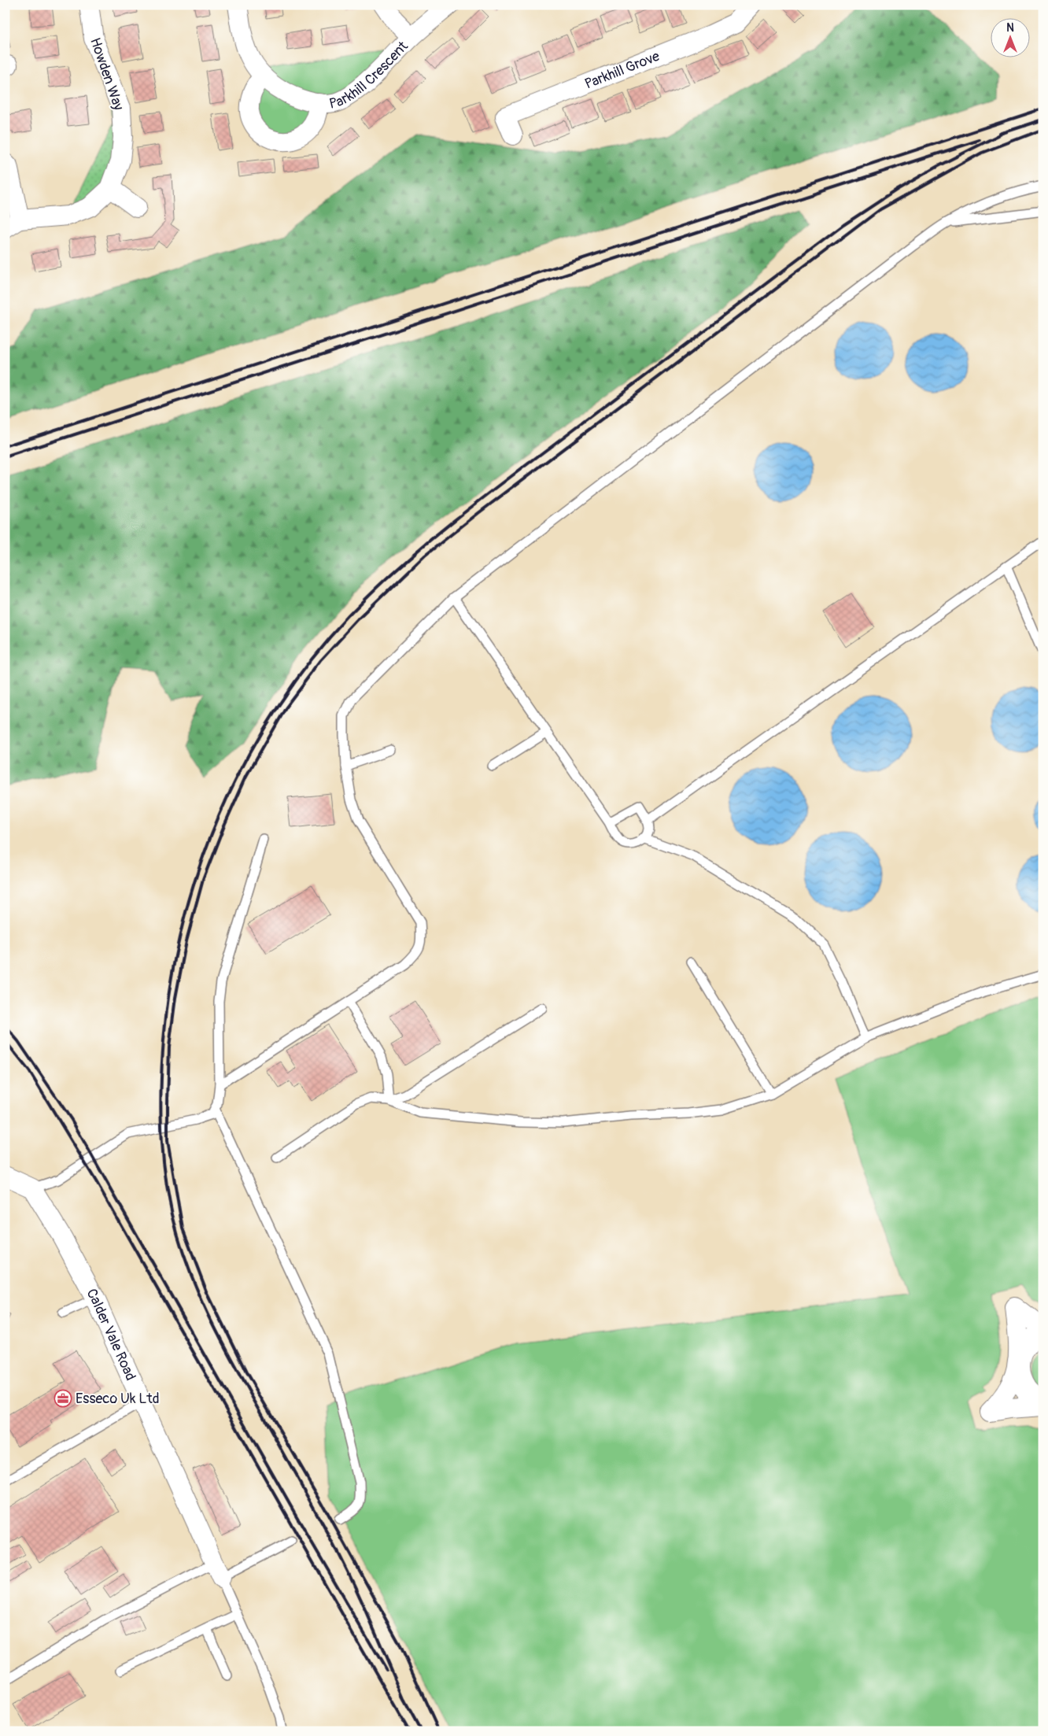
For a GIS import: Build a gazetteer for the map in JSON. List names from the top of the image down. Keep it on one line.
{"streets":{"street":["Parkhill Grove","Parkhill Crescent","Howden Way","Calder Vale Road"]},"places":{"office":["Esseco Uk Ltd"]},"north":"top"}
